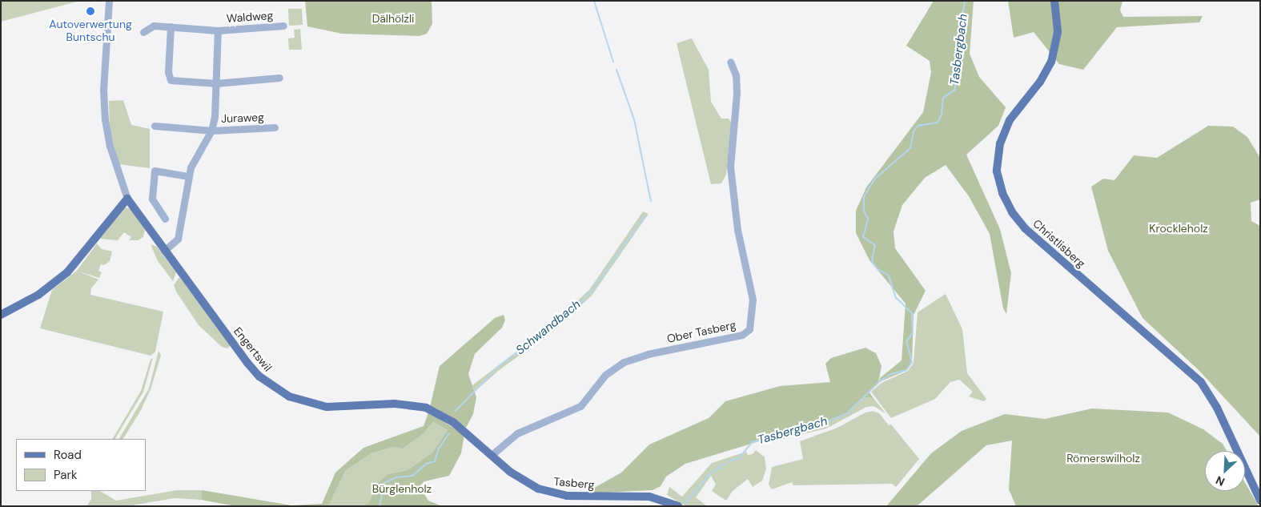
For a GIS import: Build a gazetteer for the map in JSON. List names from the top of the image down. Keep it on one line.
{"streets":{"main road":["Christlisberg","Engertswil","Tasberg"],"street":["Waldweg","Juraweg","Ober Tasberg"]},"crossings":[["Ober Tasberg","Tasberg"],["Engertswil","Tasberg"]],"water":["Tasbergbach","Schwandbach"],"parks":["Dälhölzli","Krockleholz","Römerswilholz","Bürglenholz"],"places":["Autoverwertung Buntschu"],"legend":["Road","Park"],"north":"bottom left"}
